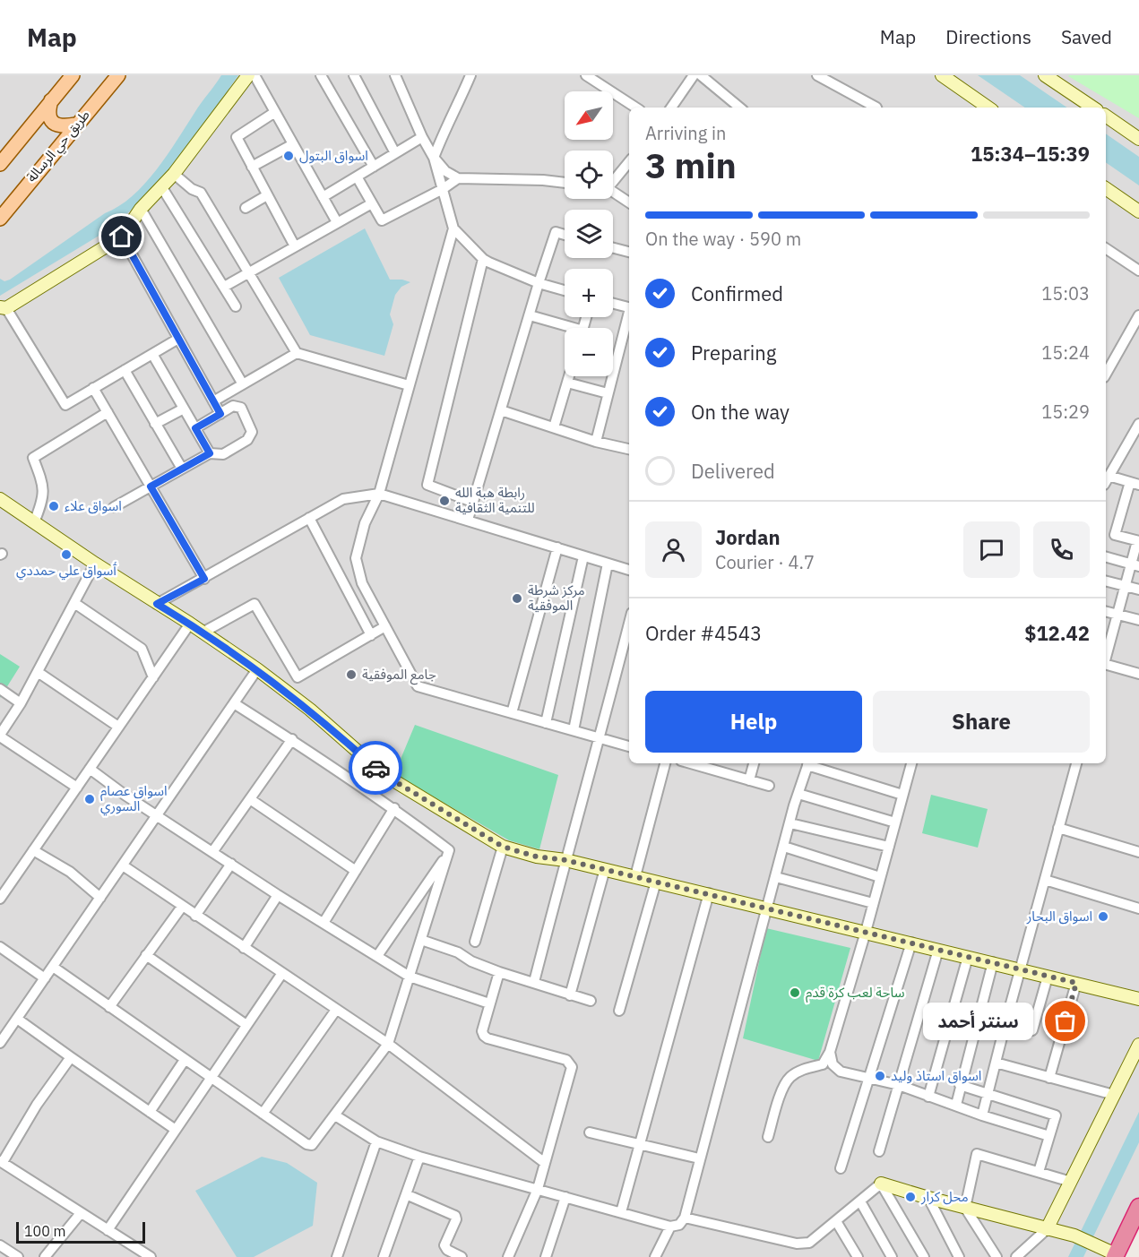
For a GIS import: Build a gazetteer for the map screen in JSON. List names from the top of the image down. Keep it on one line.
{"streets":{"main road":["طريق حي الرسالة"]},"places":["اسواق البتول","رابطة هبة الله للتنمية الثقافية","اسواق علاء","ٲسواق علي حمددي","مركز شرطة الموفقية","جامع الموفقية","اسواق عصام السوري","اسواق البحار","ساحة لعب كرة قدم","سنتر أحمد","اسواق استاذ وليد","محل كرار"],"scale_bar":"100 m","north":"bottom left","page":{"header":"Map","nav":["Map","Directions","Saved"],"map_buttons":["+","−"],"heading":["3 min","Arriving in","15:34–15:39"],"panel":["Jordan","Courier · 4.7","Order #4543","$12.42"],"bar":"On the way · 590 m","list":[["Confirmed","15:03"],["Preparing","15:24"],["On the way","15:29"],"Delivered"],"buttons":["Help","Share"],"bubble":"سنتر أحمد","scale":"100 m"}}
